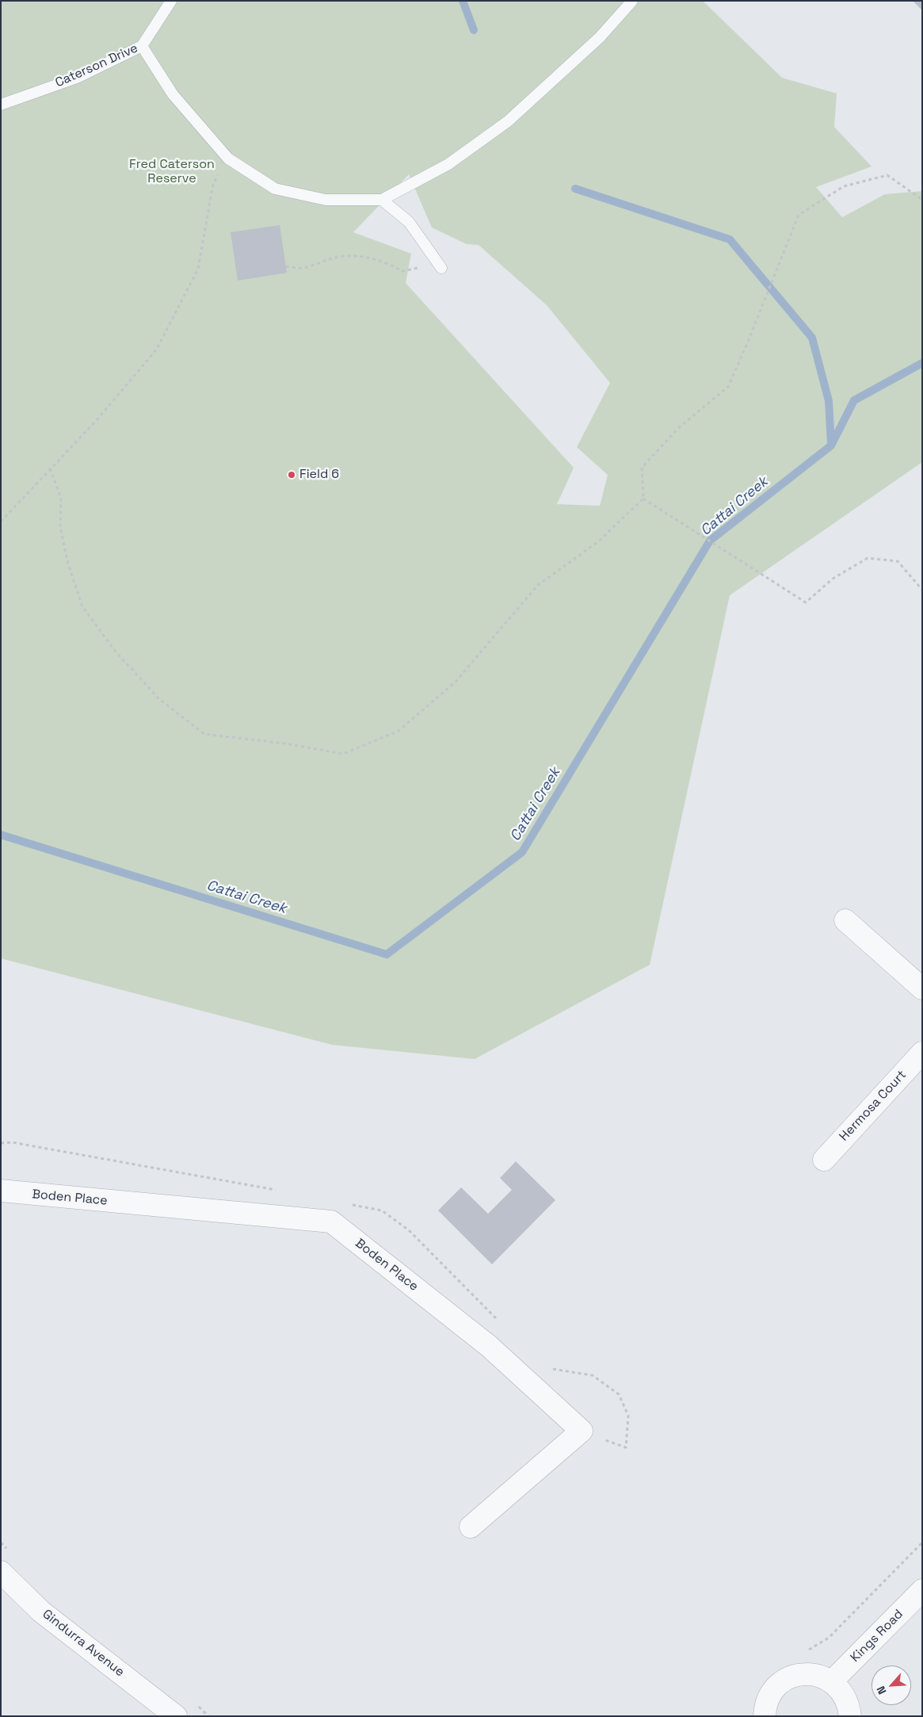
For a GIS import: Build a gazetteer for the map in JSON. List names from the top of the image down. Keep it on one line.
{"streets":{"street":["Hermosa Court","Boden Place","Kings Road","Gindurra Avenue"],"lane":["Caterson Drive"]},"water":["Cattai Creek"],"parks":["Fred Caterson Reserve"],"places":["Field 6"],"north":"bottom left"}
